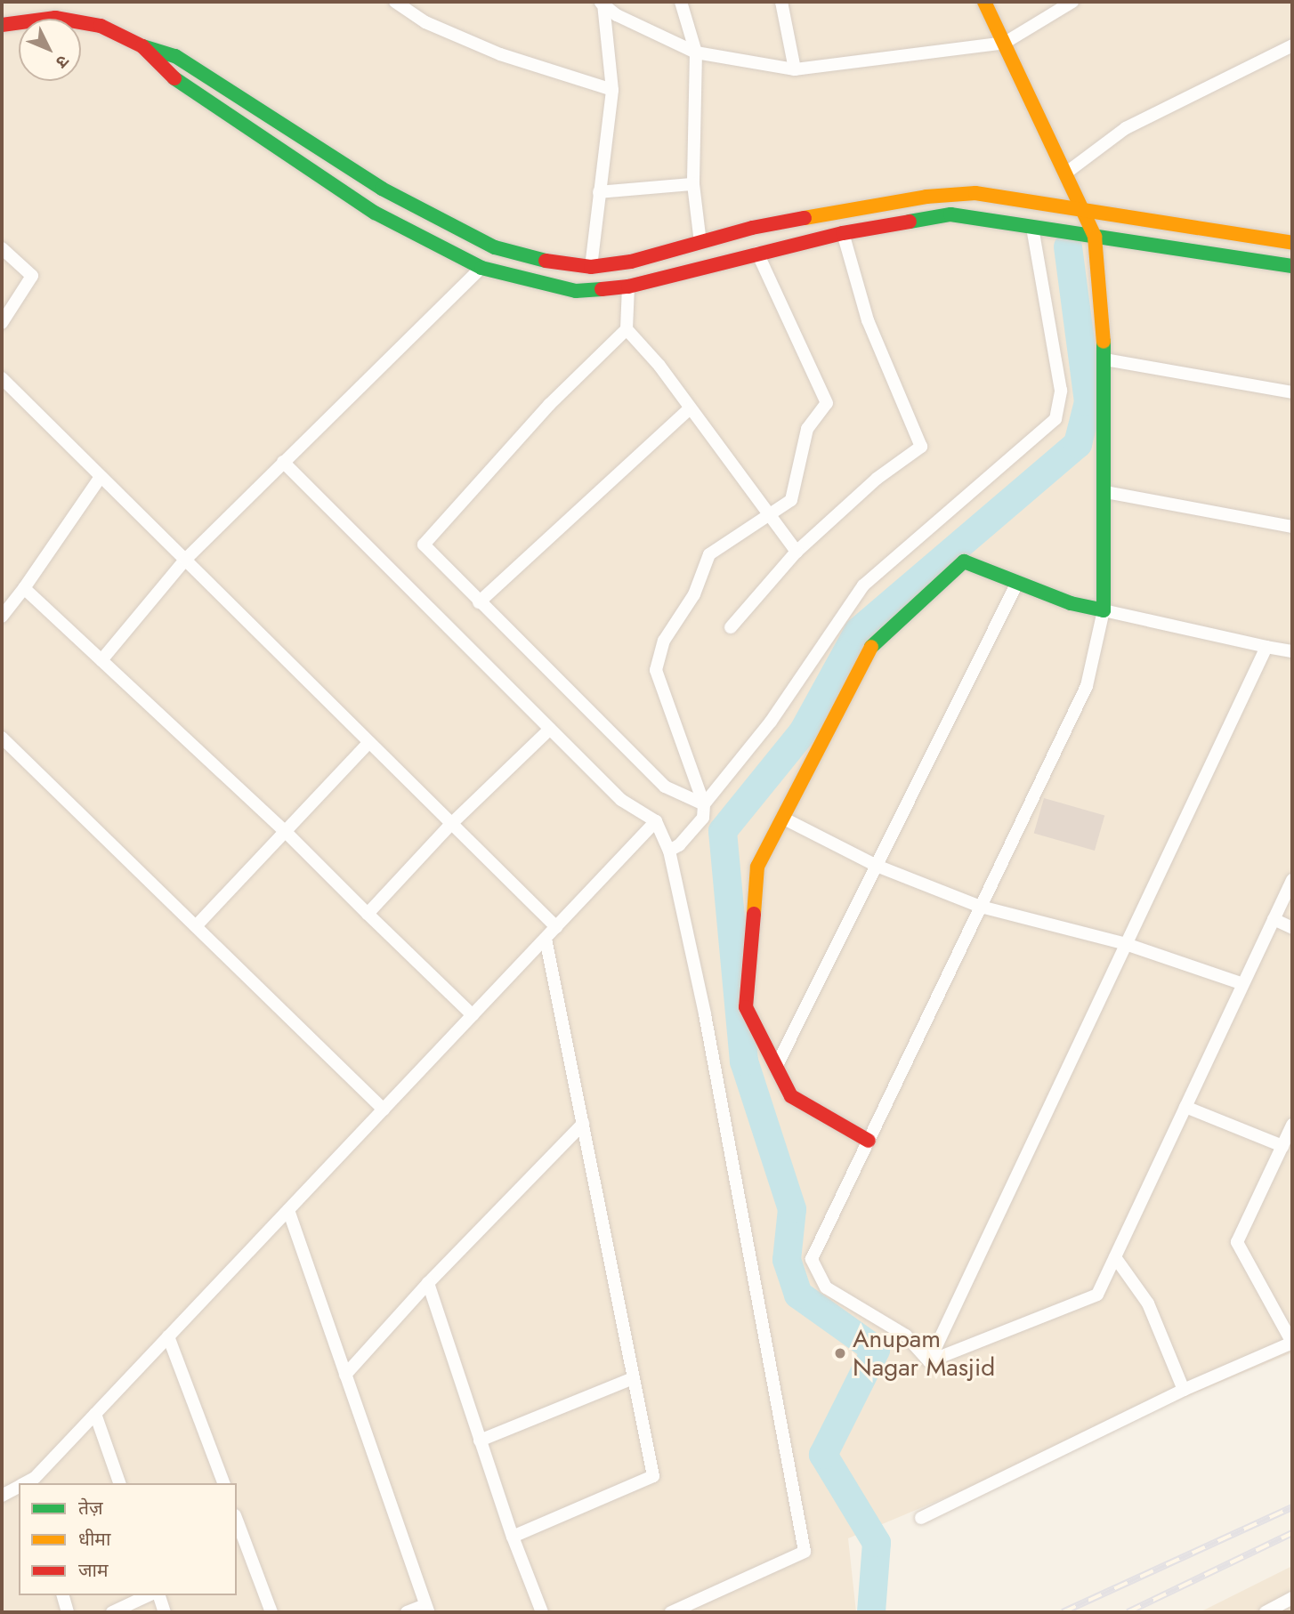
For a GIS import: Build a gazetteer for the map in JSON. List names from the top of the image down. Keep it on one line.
{"places":["Anupam Nagar Masjid"],"legend":["तेज़","धीमा","जाम"],"north":"bottom right"}
